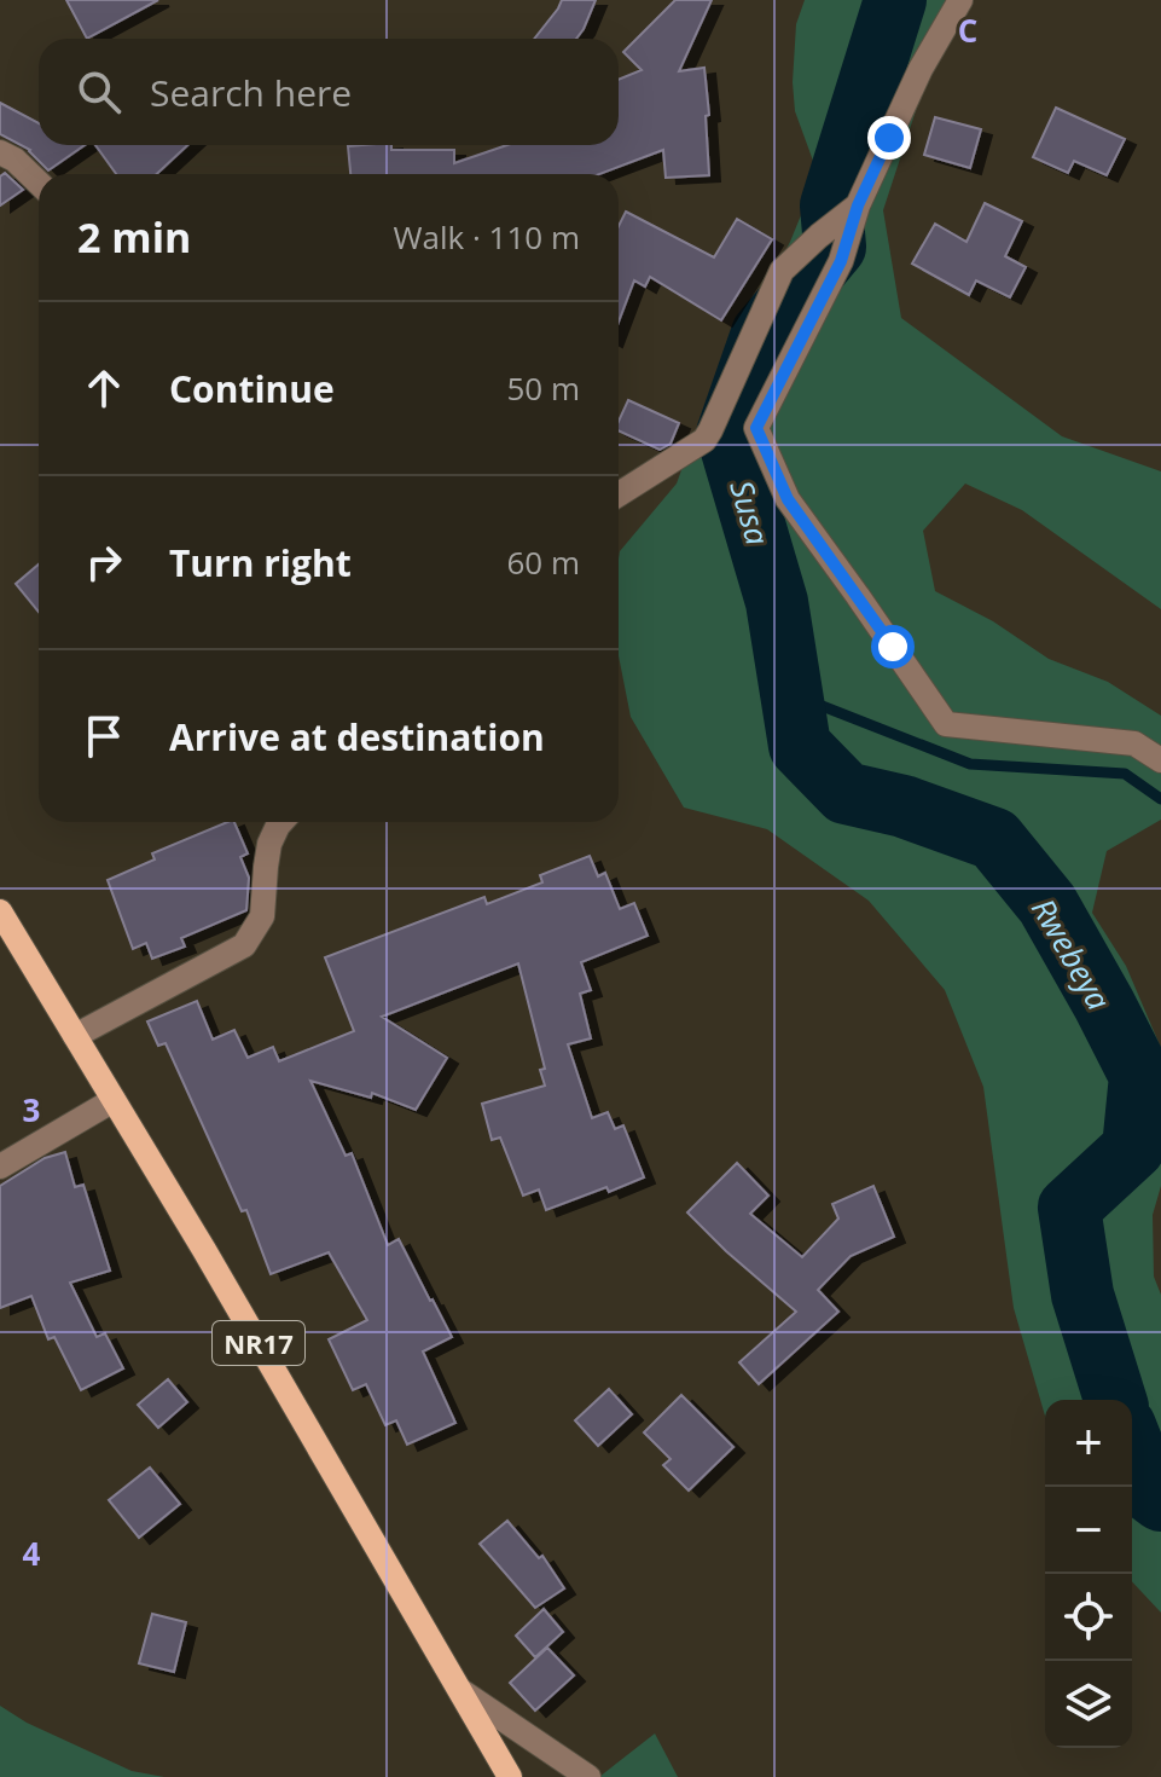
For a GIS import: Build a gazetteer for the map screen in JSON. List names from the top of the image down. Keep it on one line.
{"streets":{"main road":["NR17"]},"water":["Susa","Rwebeya"],"page":{"search":"Search here","heading":["2 min","Walk · 110 m"],"list":[["Continue","50 m"],["Turn right","60 m"],"Arrive at destination"],"map_buttons":["+","−"]},"grid":{"columns":["C"],"rows":["3","4"]}}
